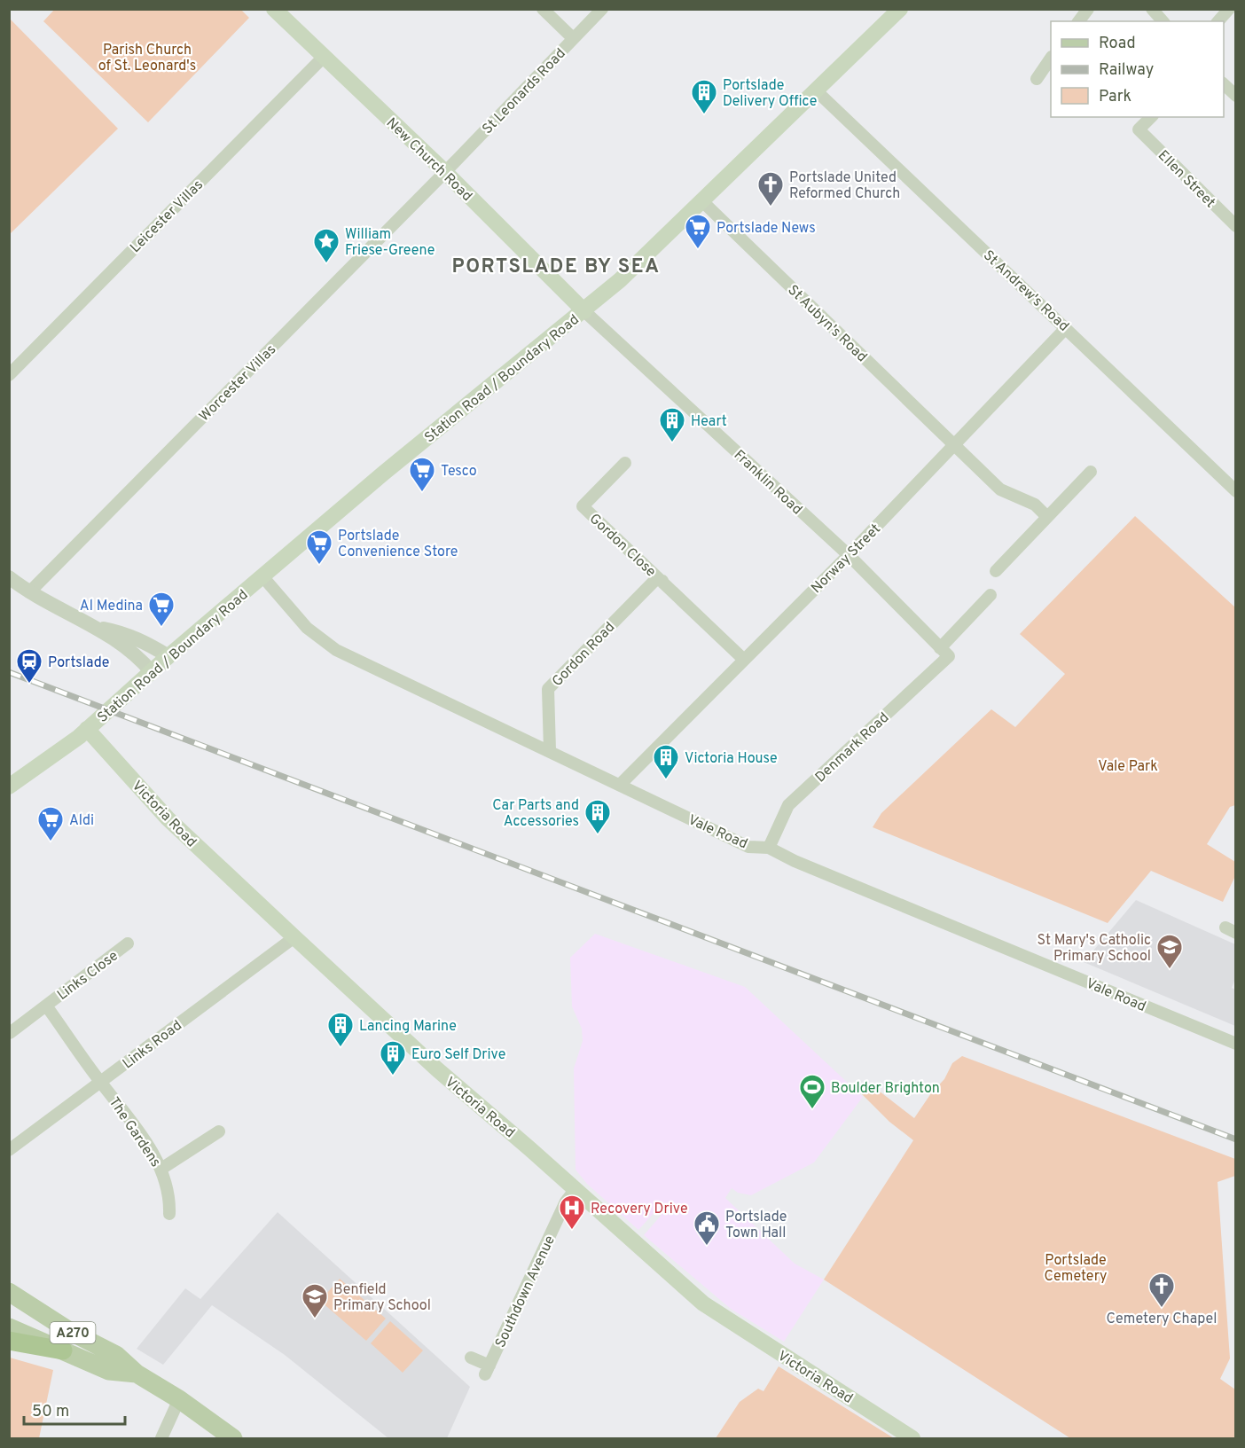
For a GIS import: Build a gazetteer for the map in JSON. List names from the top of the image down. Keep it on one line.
{"streets":{"main road":["New Church Road","Station Road / Boundary Road","Victoria Road","A270"],"street":["St Leonards Road","Ellen Street","Leicester Villas","St Andrew's Road","St Aubyn's Road","Worcester Villas","Franklin Road","Gordon Close","Norway Street","Gordon Road","Denmark Road","Vale Road","Links Close","Links Road","The Gardens","Southdown Avenue"]},"crossings":[["St Leonards Road","New Church Road"],["St Leonards Road","Worcester Villas"],["New Church Road","Leicester Villas"],["New Church Road","Station Road / Boundary Road"],["New Church Road","Worcester Villas"],["New Church Road","Franklin Road"],["St Andrew's Road","Station Road / Boundary Road"],["St Andrew's Road","Norway Street"],["St Aubyn's Road","Station Road / Boundary Road"],["St Aubyn's Road","Norway Street"],["Station Road / Boundary Road","Franklin Road"],["Station Road / Boundary Road","Victoria Road"],["Station Road / Boundary Road","Vale Road"],["Franklin Road","Norway Street"],["Franklin Road","Denmark Road"],["Gordon Close","Gordon Road"],["Norway Street","Vale Road"],["Gordon Road","Vale Road"],["Denmark Road","Vale Road"],["Victoria Road","Links Road"],["Victoria Road","Southdown Avenue"],["Links Close","Links Road"],["Links Close","The Gardens"],["Links Road","The Gardens"]],"districts":["PORTSLADE BY SEA"],"parks":["Parish Church of St. Leonard's","Vale Park","Portslade Cemetery"],"places":{"building":["Portslade Delivery Office","Heart","Victoria House","Car Parts and Accessories","Lancing Marine","Euro Self Drive"],"church":["Portslade United Reformed Church","Cemetery Chapel"],"supermarket":["Portslade News","Tesco","Portslade Convenience Store","Al Medina","Aldi"],"place":["William Friese-Greene"],"station":["Portslade"],"school or university":["St Mary's Catholic Primary School","Benfield Primary School"],"sports":["Boulder Brighton"],"hospital":["Recovery Drive"],"public building":["Portslade Town Hall"]},"legend":["Road","Railway","Park"],"scale_bar":"50 m"}
